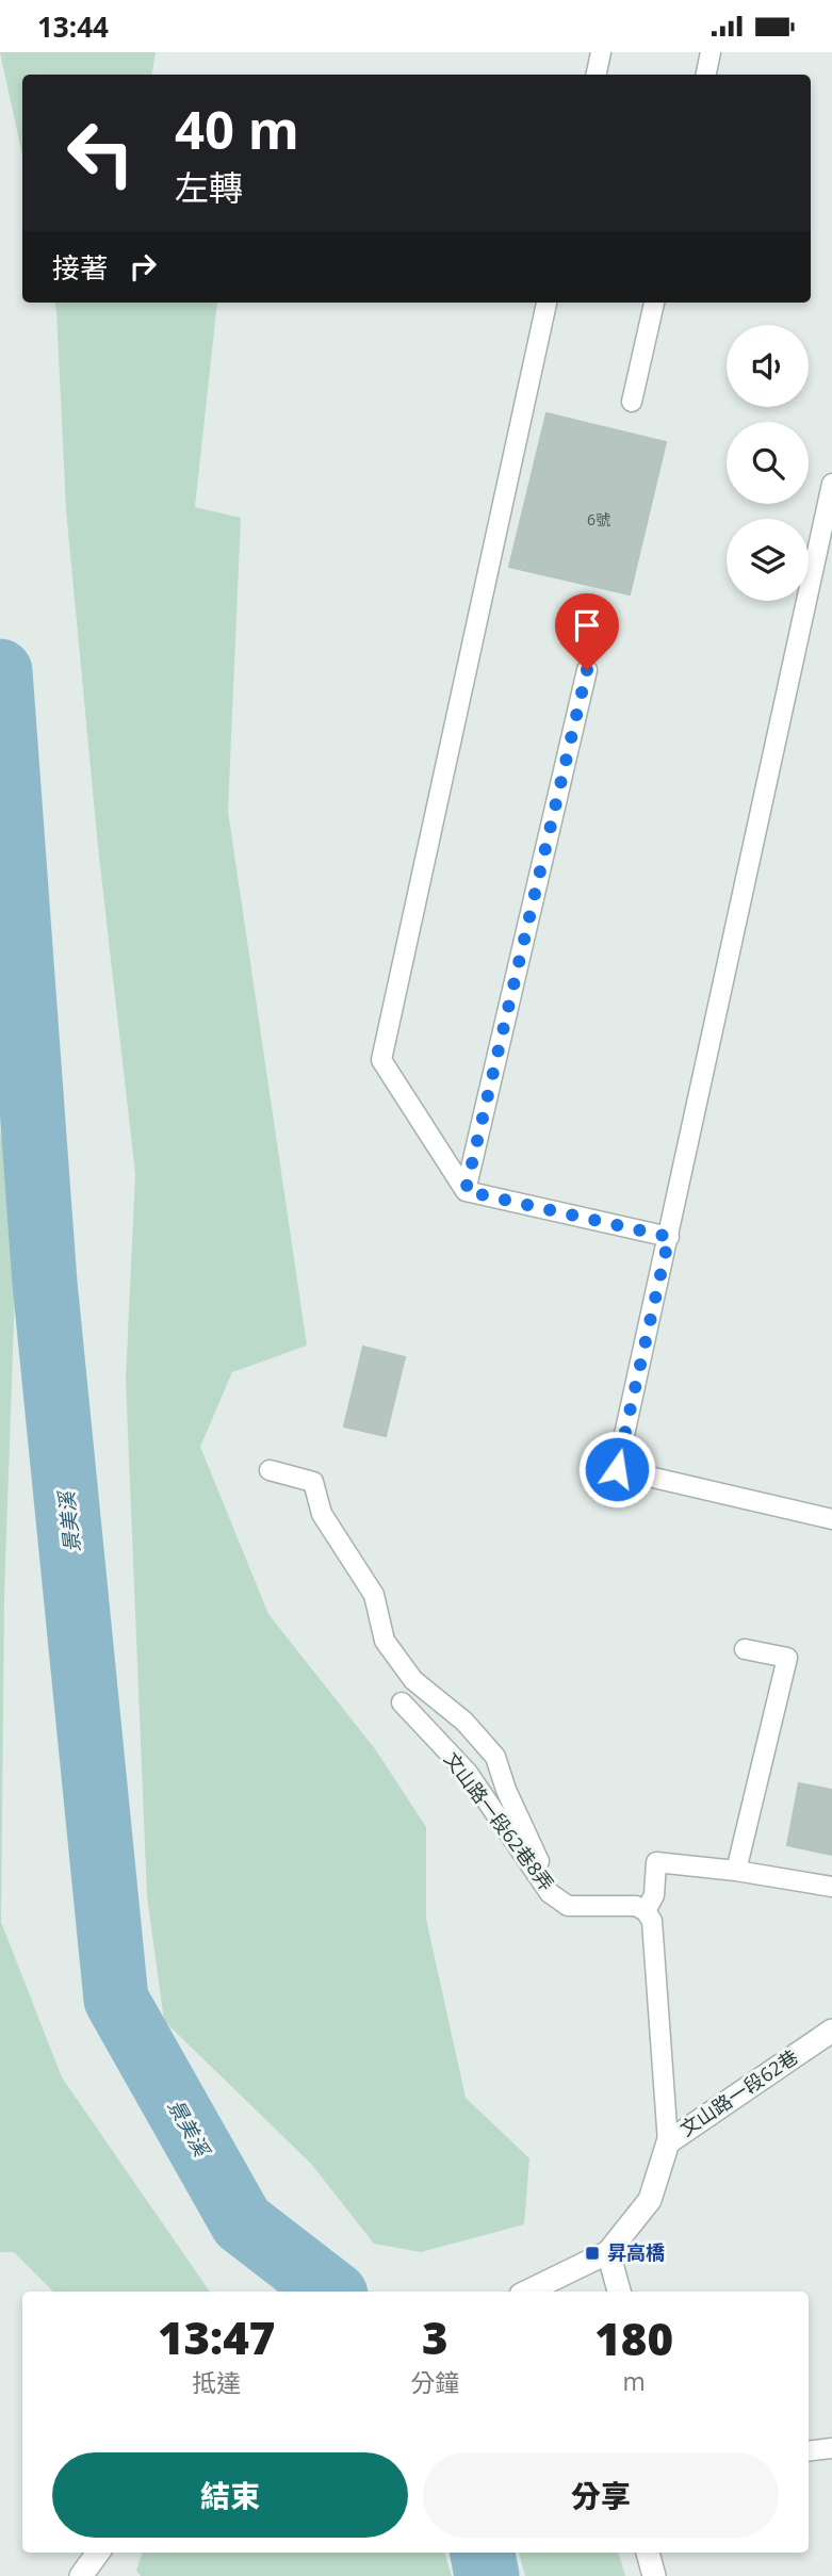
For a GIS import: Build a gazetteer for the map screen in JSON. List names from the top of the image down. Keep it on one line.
{"streets":{"street":["文山路一段62巷"],"lane":["文山路一段62巷8弄"]},"water":["景美溪"],"places":{"transit":["昇高橋"]},"house_numbers":["6號"],"page":{"status":"13:44","turn":["40 m","左轉"],"then":"接著","eta":["13:47","抵達","3","分鐘","180","m"],"buttons":["結束","分享"]}}
